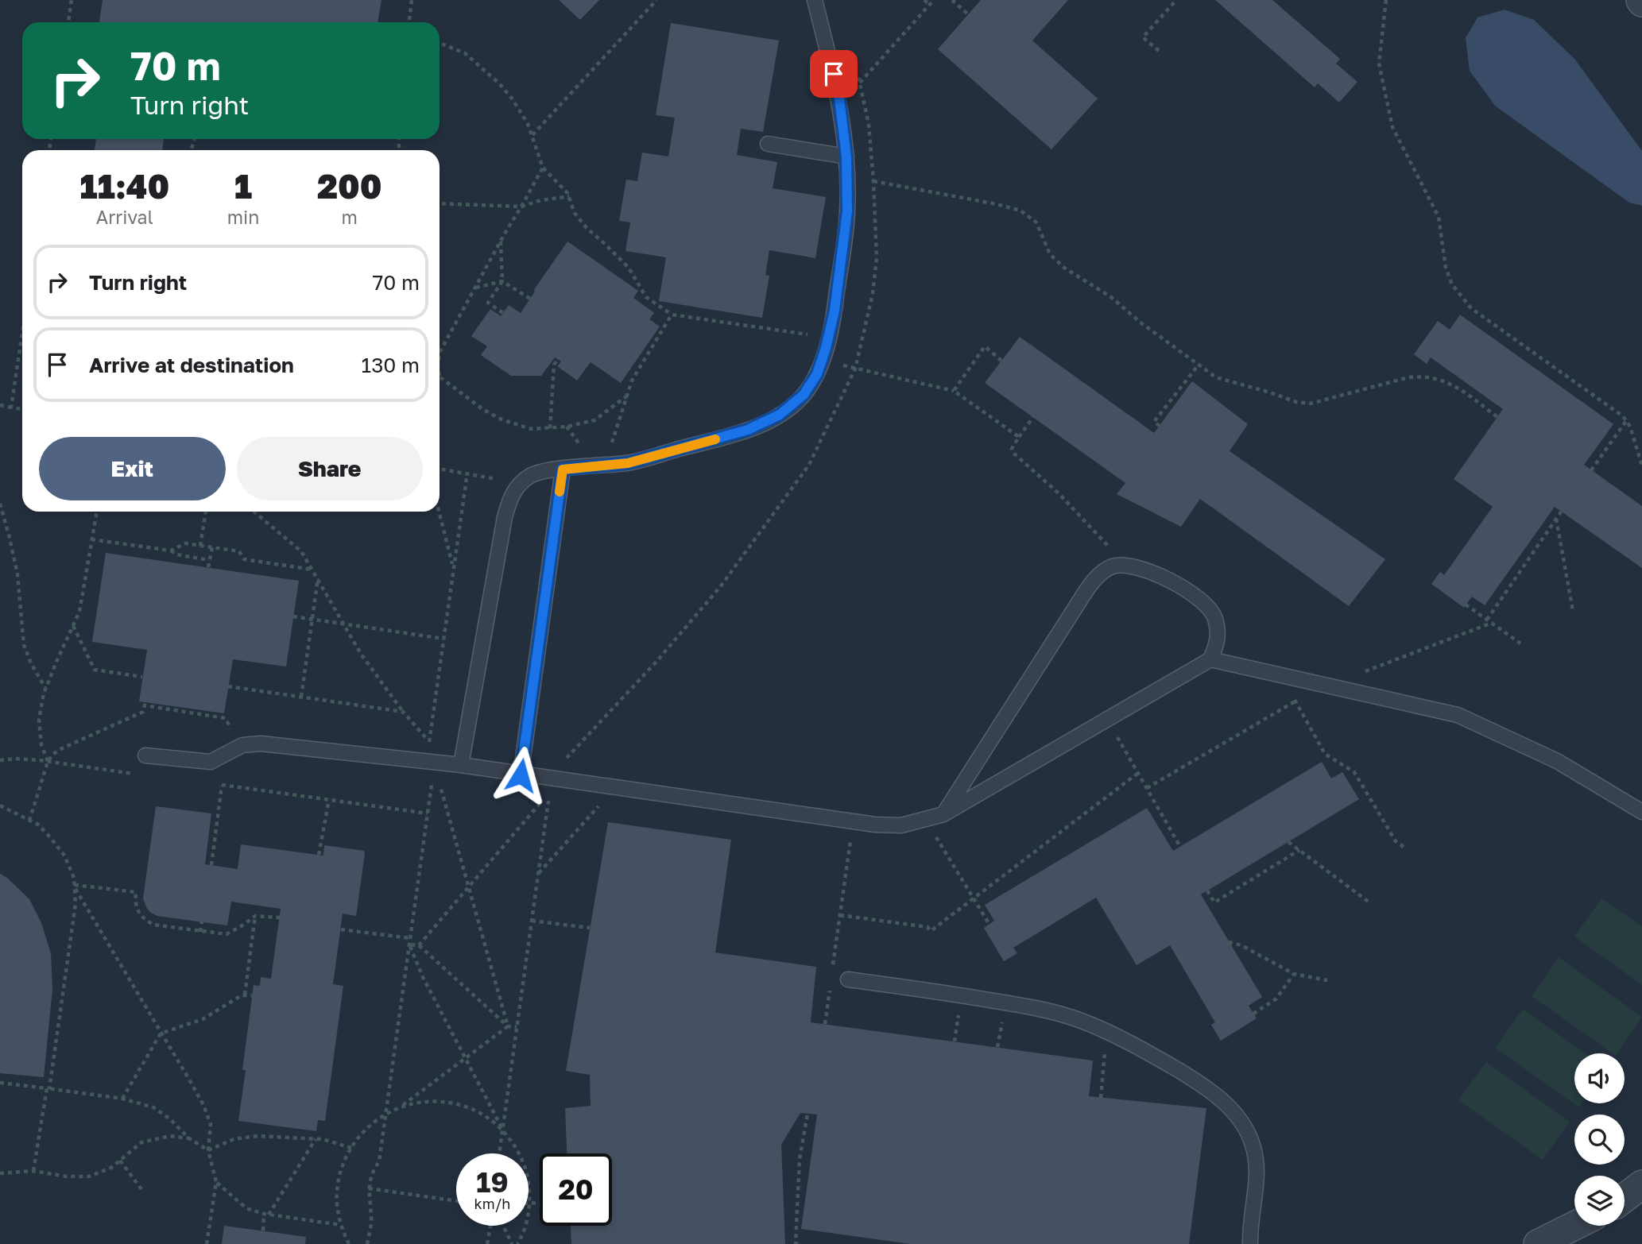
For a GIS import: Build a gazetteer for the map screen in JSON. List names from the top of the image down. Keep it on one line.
{"page":{"turn":["70 m","Turn right"],"eta":["11:40","Arrival","1","min","200","m"],"list":[{"name":"Turn right","value":"70 m"},{"name":"Arrive at destination","value":"130 m"}],"buttons":["Exit","Share"],"speed":"19 km/h","limit":"20"}}
